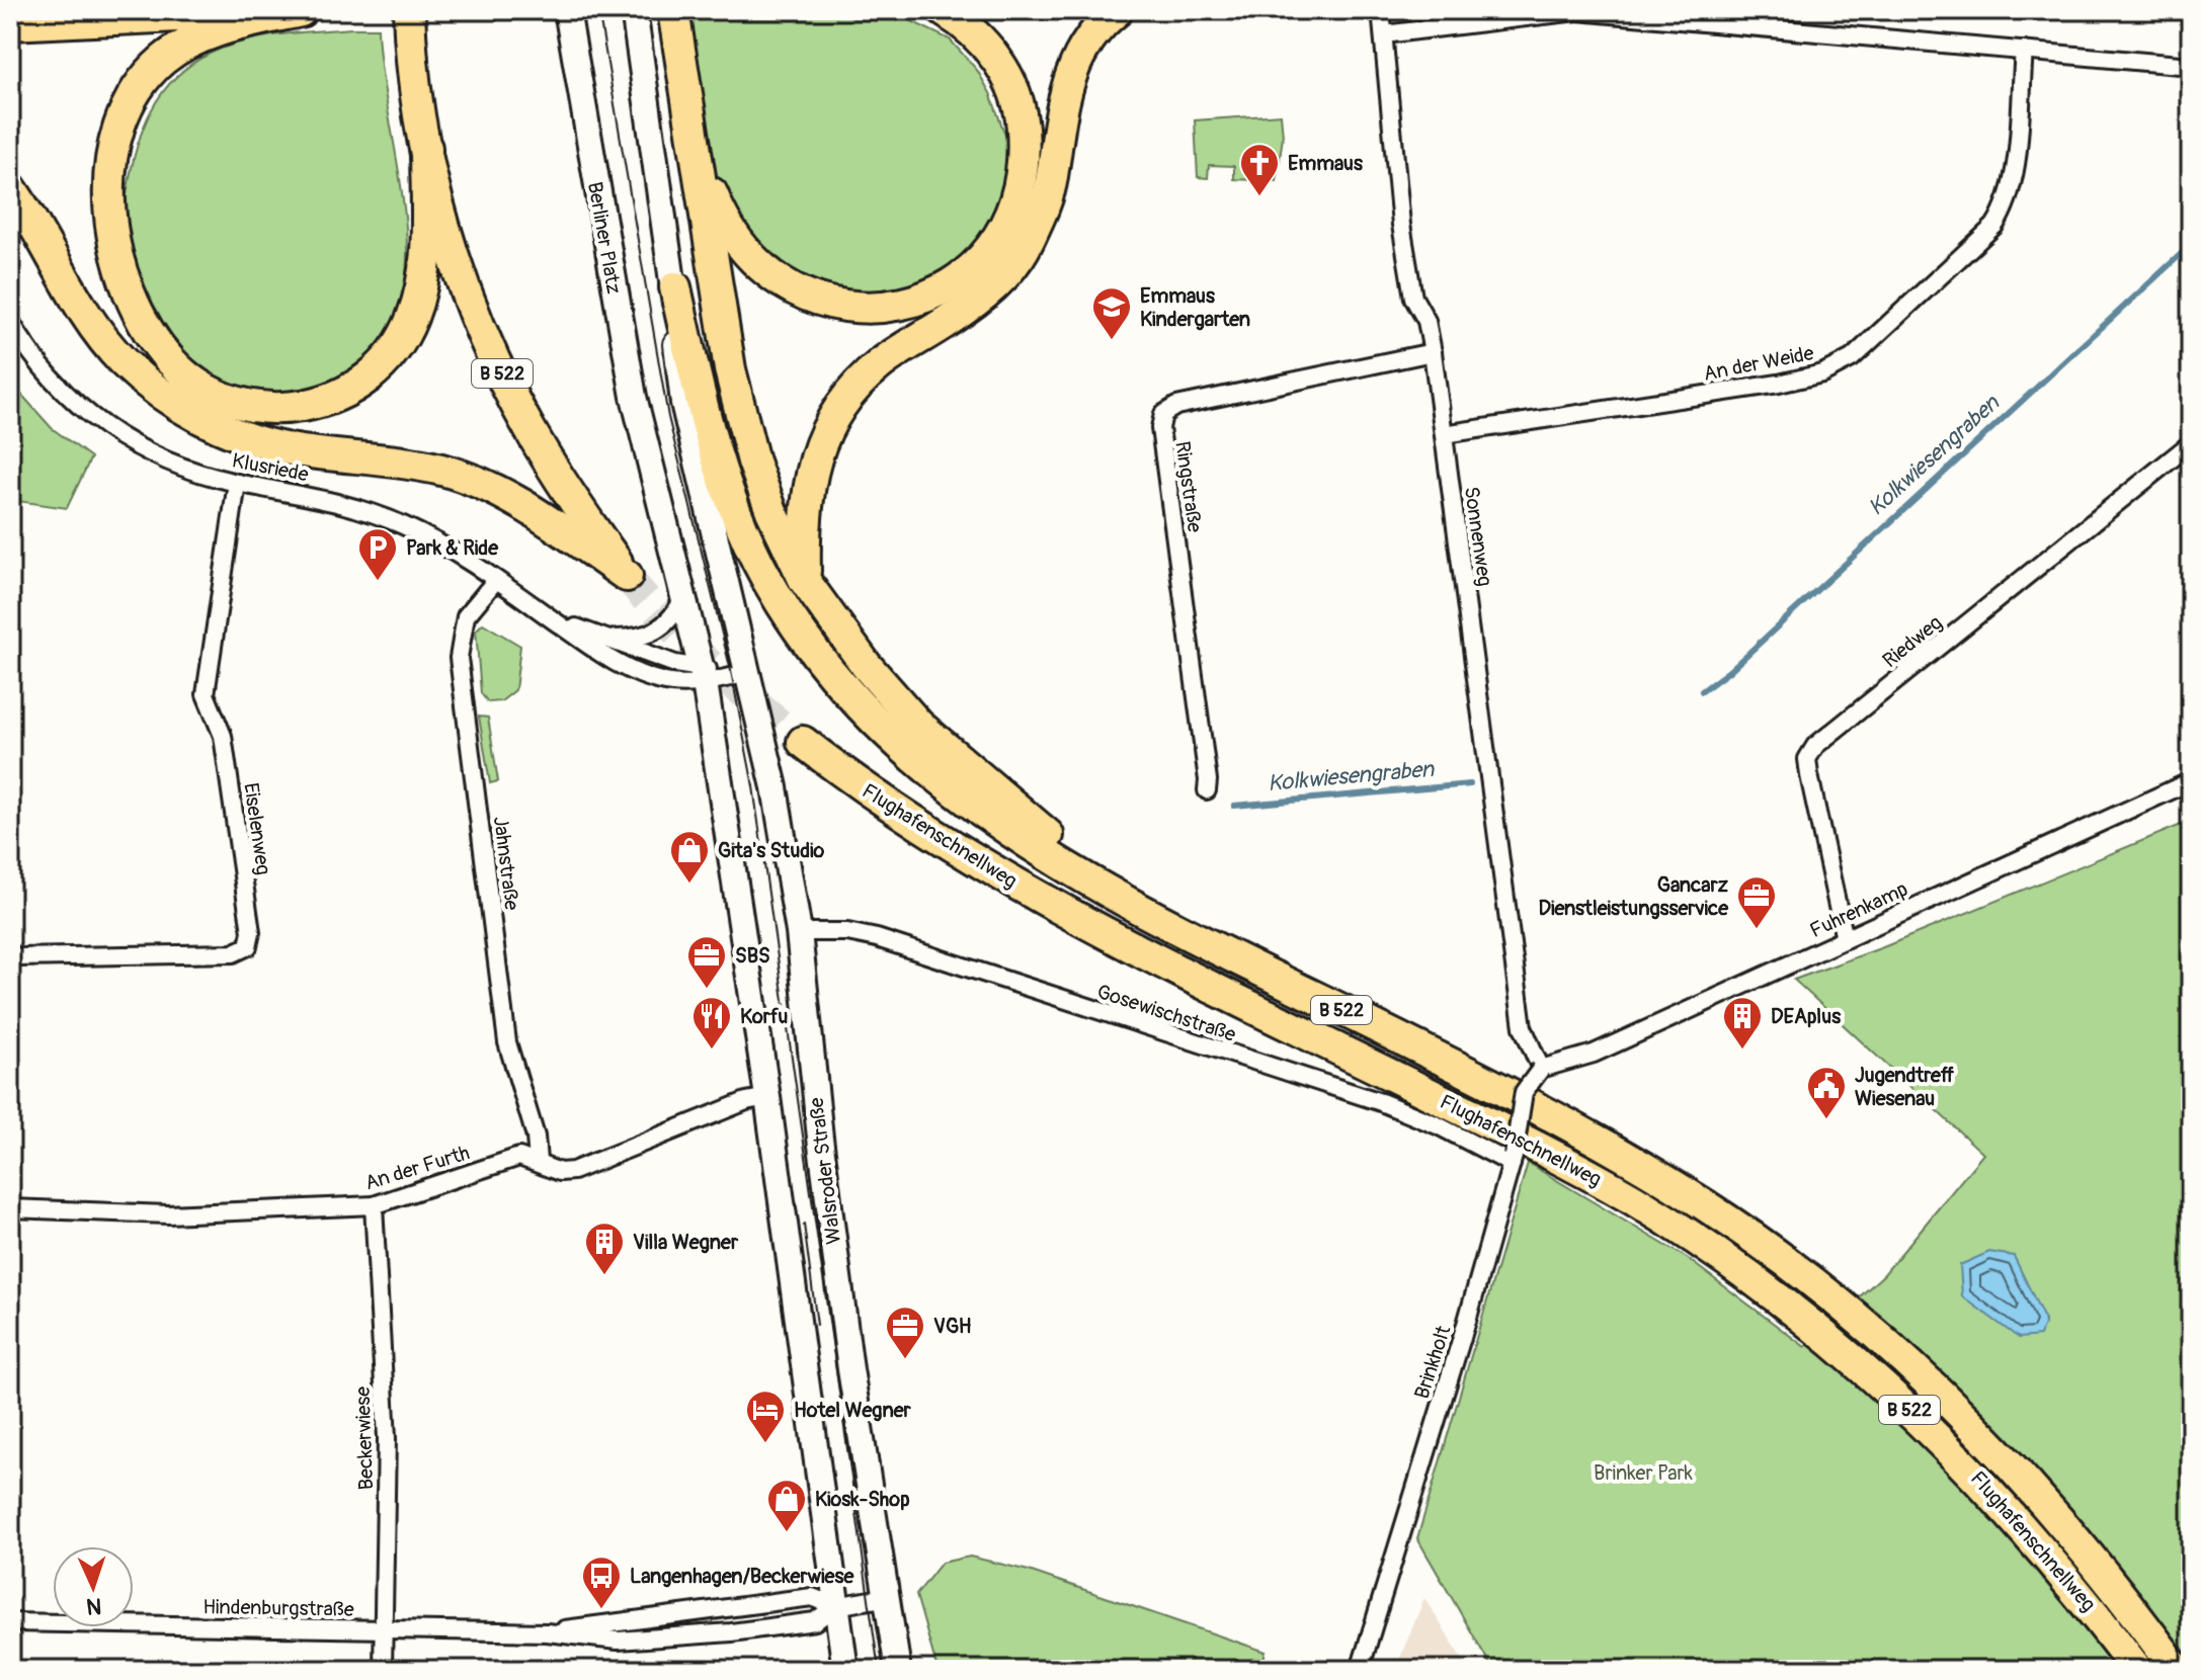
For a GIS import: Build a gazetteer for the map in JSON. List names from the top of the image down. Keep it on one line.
{"streets":{"highway":["B 522","Flughafenschnellweg"],"main road":["Berliner Platz","Walsroder Straße"],"street":["An der Weide","Klusriede","Ringstraße","Sonnenweg","Riedweg","Eiselenweg","Jahnstraße","Fuhrenkamp","Gosewischstraße","An der Furth","Brinkholt","Beckerwiese","Hindenburgstraße"]},"crossings":[["Berliner Platz","Klusriede"],["An der Weide","Sonnenweg"],["B 522","Flughafenschnellweg"],["B 522","Walsroder Straße"],["Klusriede","Eiselenweg"],["Klusriede","Jahnstraße"],["Klusriede","Walsroder Straße"],["Ringstraße","Sonnenweg"],["Sonnenweg","Fuhrenkamp"],["Sonnenweg","Brinkholt"],["Riedweg","Fuhrenkamp"],["Jahnstraße","An der Furth"],["Fuhrenkamp","Brinkholt"],["Gosewischstraße","Walsroder Straße"],["Gosewischstraße","Brinkholt"],["An der Furth","Beckerwiese"],["Walsroder Straße","Hindenburgstraße"],["Beckerwiese","Hindenburgstraße"]],"water":["Kolkwiesengraben"],"parks":["Brinker Park"],"places":{"church":["Emmaus"],"school or university":["Emmaus Kindergarten"],"parking":["Park & Ride"],"shop":["Gita's Studio","Kiosk-Shop"],"office":["Gancarz Dienstleistungsservice","SBS","VGH"],"restaurant":["Korfu"],"building":["DEAplus","Villa Wegner"],"public building":["Jugendtreff Wiesenau"],"hotel":["Hotel Wegner"],"bus stop":["Langenhagen/Beckerwiese"]},"north":"bottom"}
